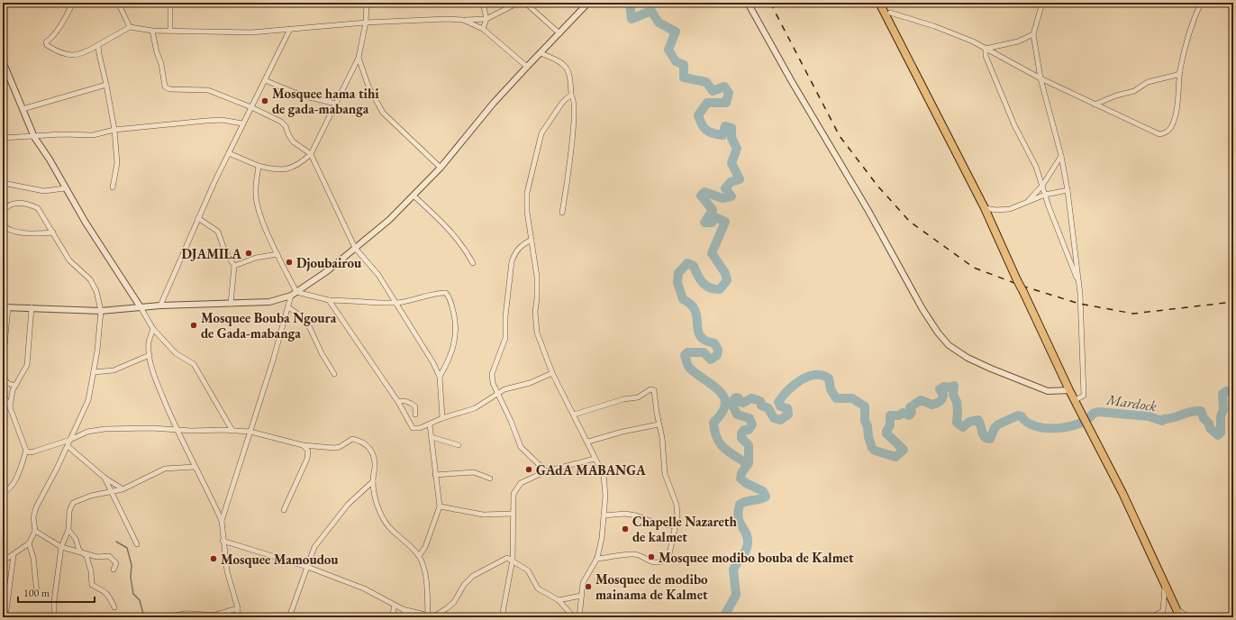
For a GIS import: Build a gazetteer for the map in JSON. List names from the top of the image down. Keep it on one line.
{"water":["Mardock"],"places":["Mosquee hama tihi de gada-mabanga","DJAMILA","Djoubairou","Mosquee Bouba Ngoura de Gada-mabanga","GAdA MABANGA","Chapelle Nazareth de kalmet","Mosquee modibo bouba de Kalmet","Mosquee Mamoudou","Mosquee de modibo mainama de Kalmet"],"scale_bar":"100 m"}
